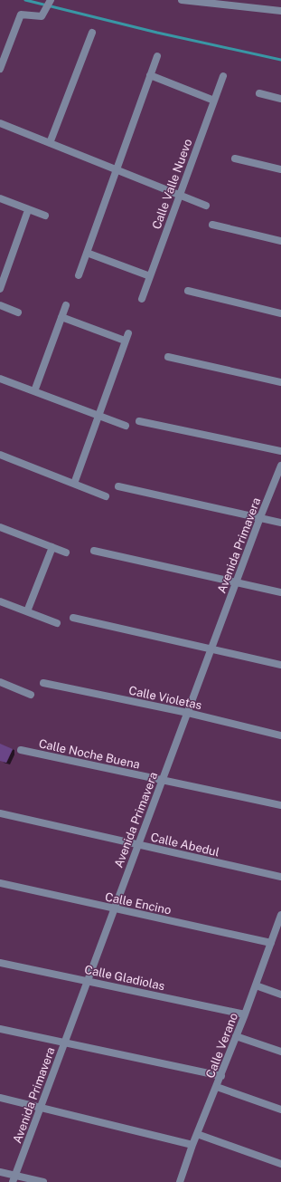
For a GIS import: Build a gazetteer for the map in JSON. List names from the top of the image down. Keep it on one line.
{"streets":{"street":["Calle Valle Nuevo","Avenida Primavera","Calle Violetas","Calle Noche Buena","Calle Abedul","Calle Encino","Calle Gladiolas","Calle Verano"]},"crossings":[["Avenida Primavera","Calle Violetas"],["Avenida Primavera","Calle Noche Buena"],["Avenida Primavera","Calle Abedul"],["Avenida Primavera","Calle Encino"],["Avenida Primavera","Calle Gladiolas"],["Calle Encino","Calle Verano"],["Calle Gladiolas","Calle Verano"]]}
